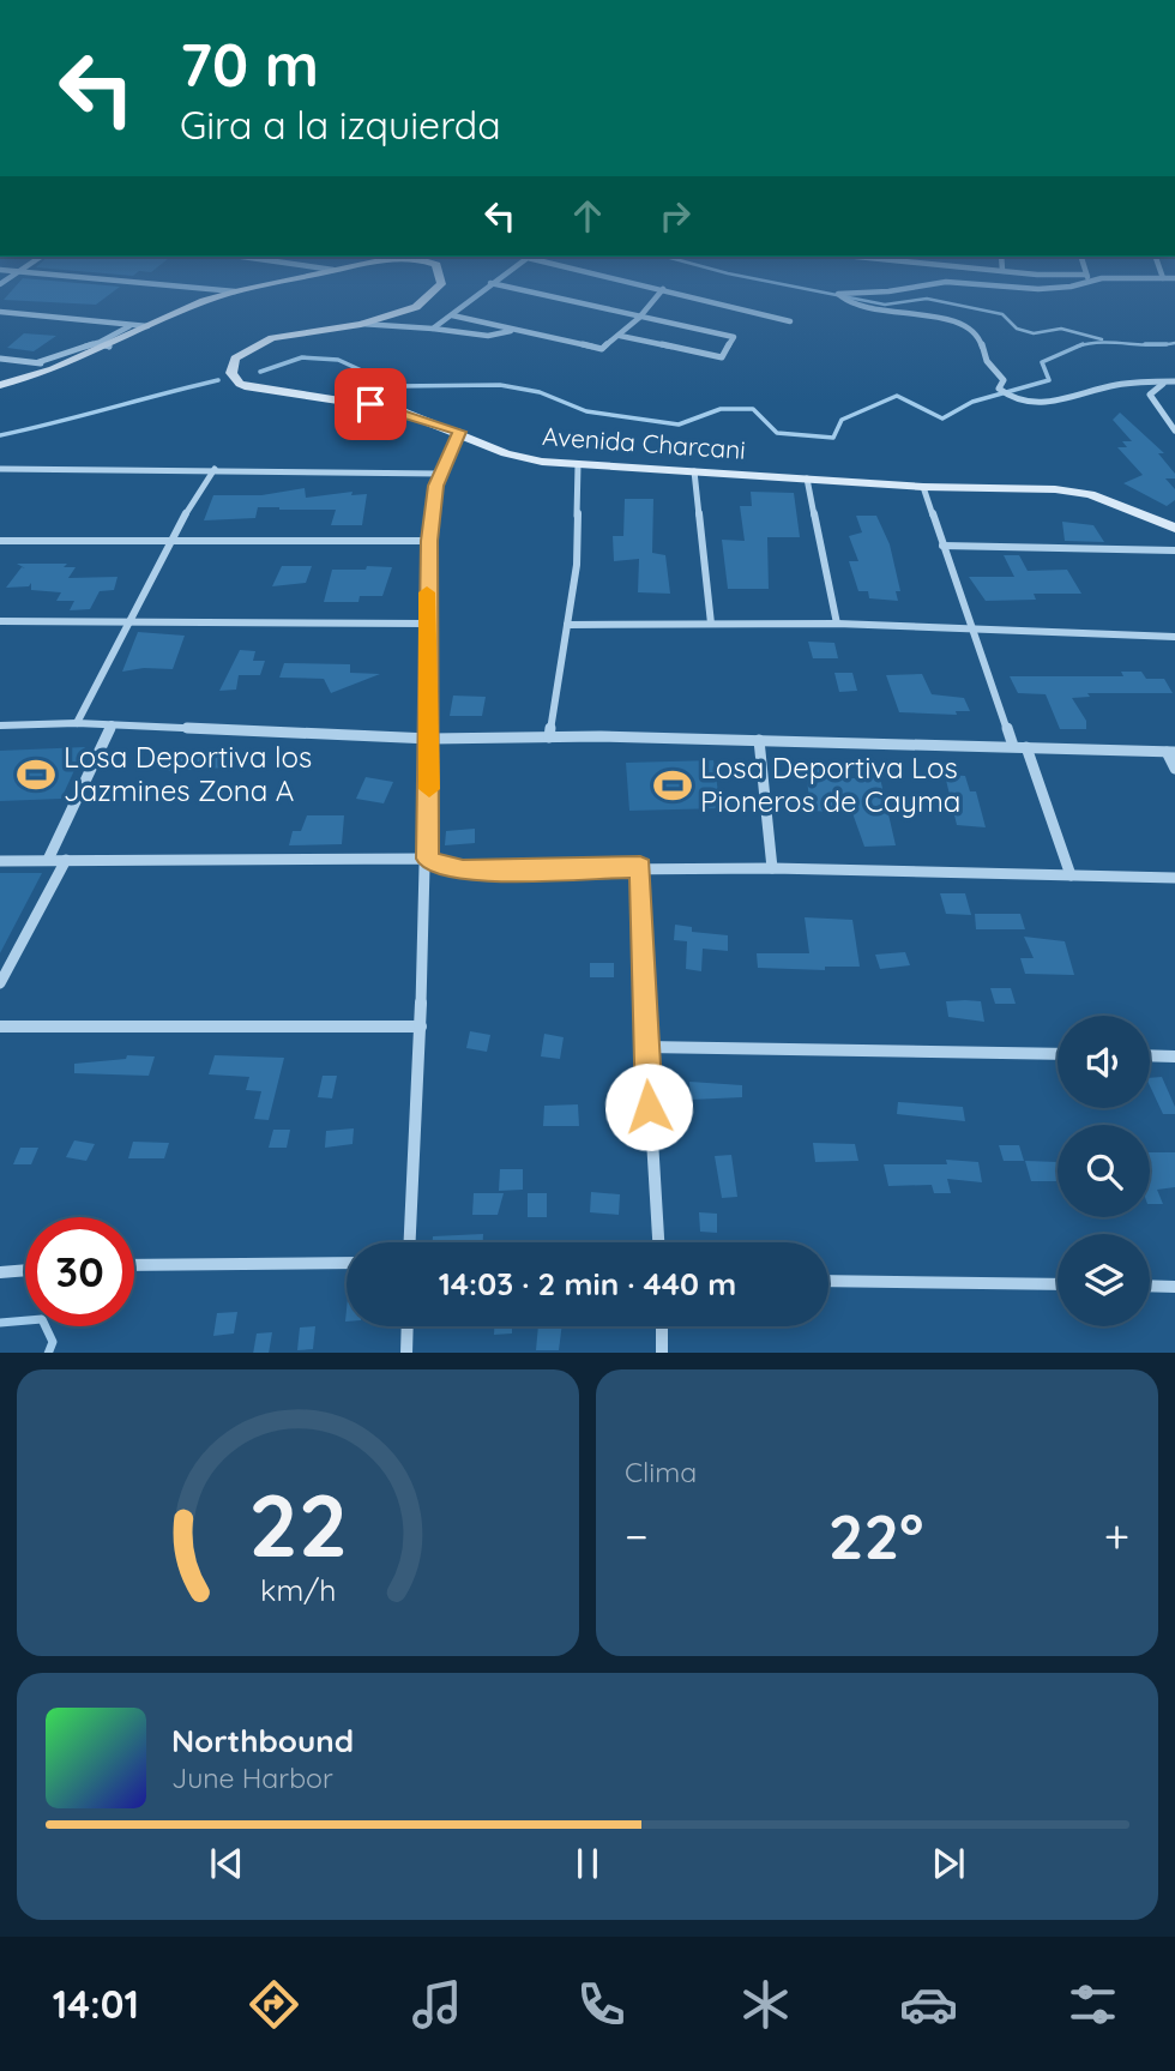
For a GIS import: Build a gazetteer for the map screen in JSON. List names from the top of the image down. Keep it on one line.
{"streets":{"main road":["Avenida Charcani"]},"places":{"sports":["Losa Deportiva los Jazmines Zona A","Losa Deportiva Los Pioneros de Cayma"]},"page":{"turn":["70 m","Gira a la izquierda"],"limit":"30","trip":"14:03 · 2 min · 440 m","tile":"Clima","heat":["−","22°","+"],"song":["Northbound","June Harbor"],"tabs":"14:01","gauge":["22","km/h"]}}
